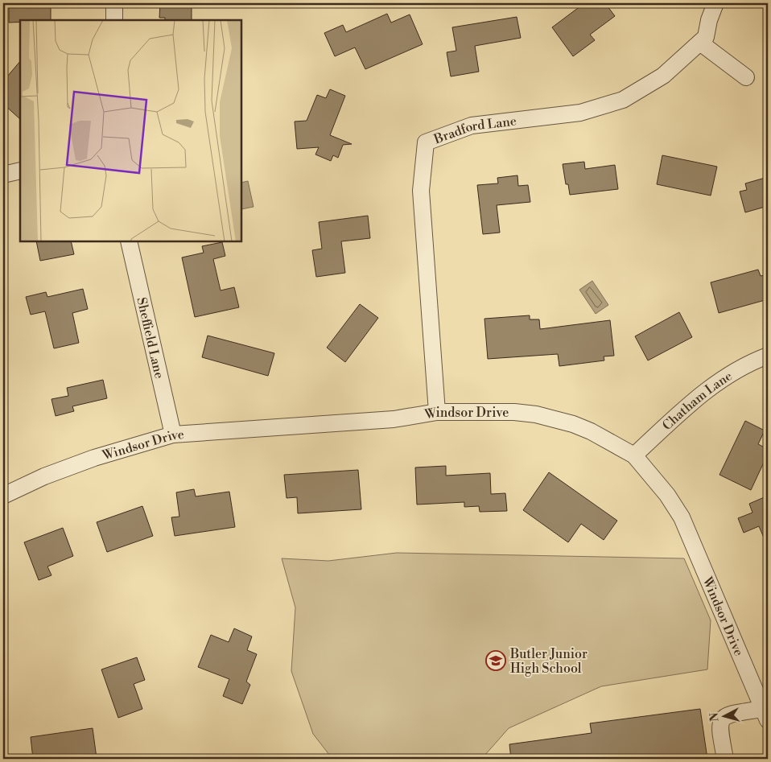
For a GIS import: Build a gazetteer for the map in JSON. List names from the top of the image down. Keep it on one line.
{"streets":{"street":["Bradford Lane","Sheffield Lane","Chatham Lane","Windsor Drive"]},"crossings":[["Bradford Lane","Windsor Drive"],["Sheffield Lane","Windsor Drive"],["Chatham Lane","Windsor Drive"]],"places":{"school or university":["Butler Junior High School"]},"north":"left"}
